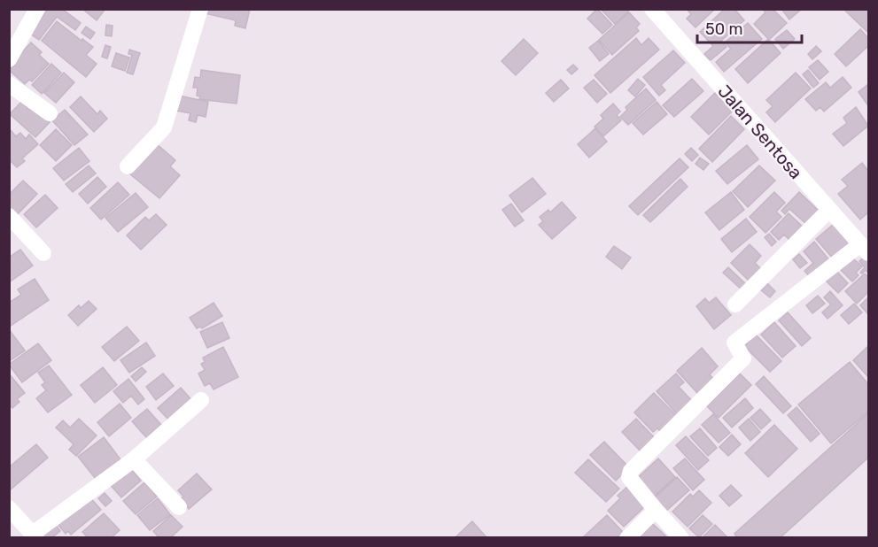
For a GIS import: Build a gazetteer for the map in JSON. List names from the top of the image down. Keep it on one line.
{"streets":{"street":["Jalan Sentosa"]},"scale_bar":"50 m"}
